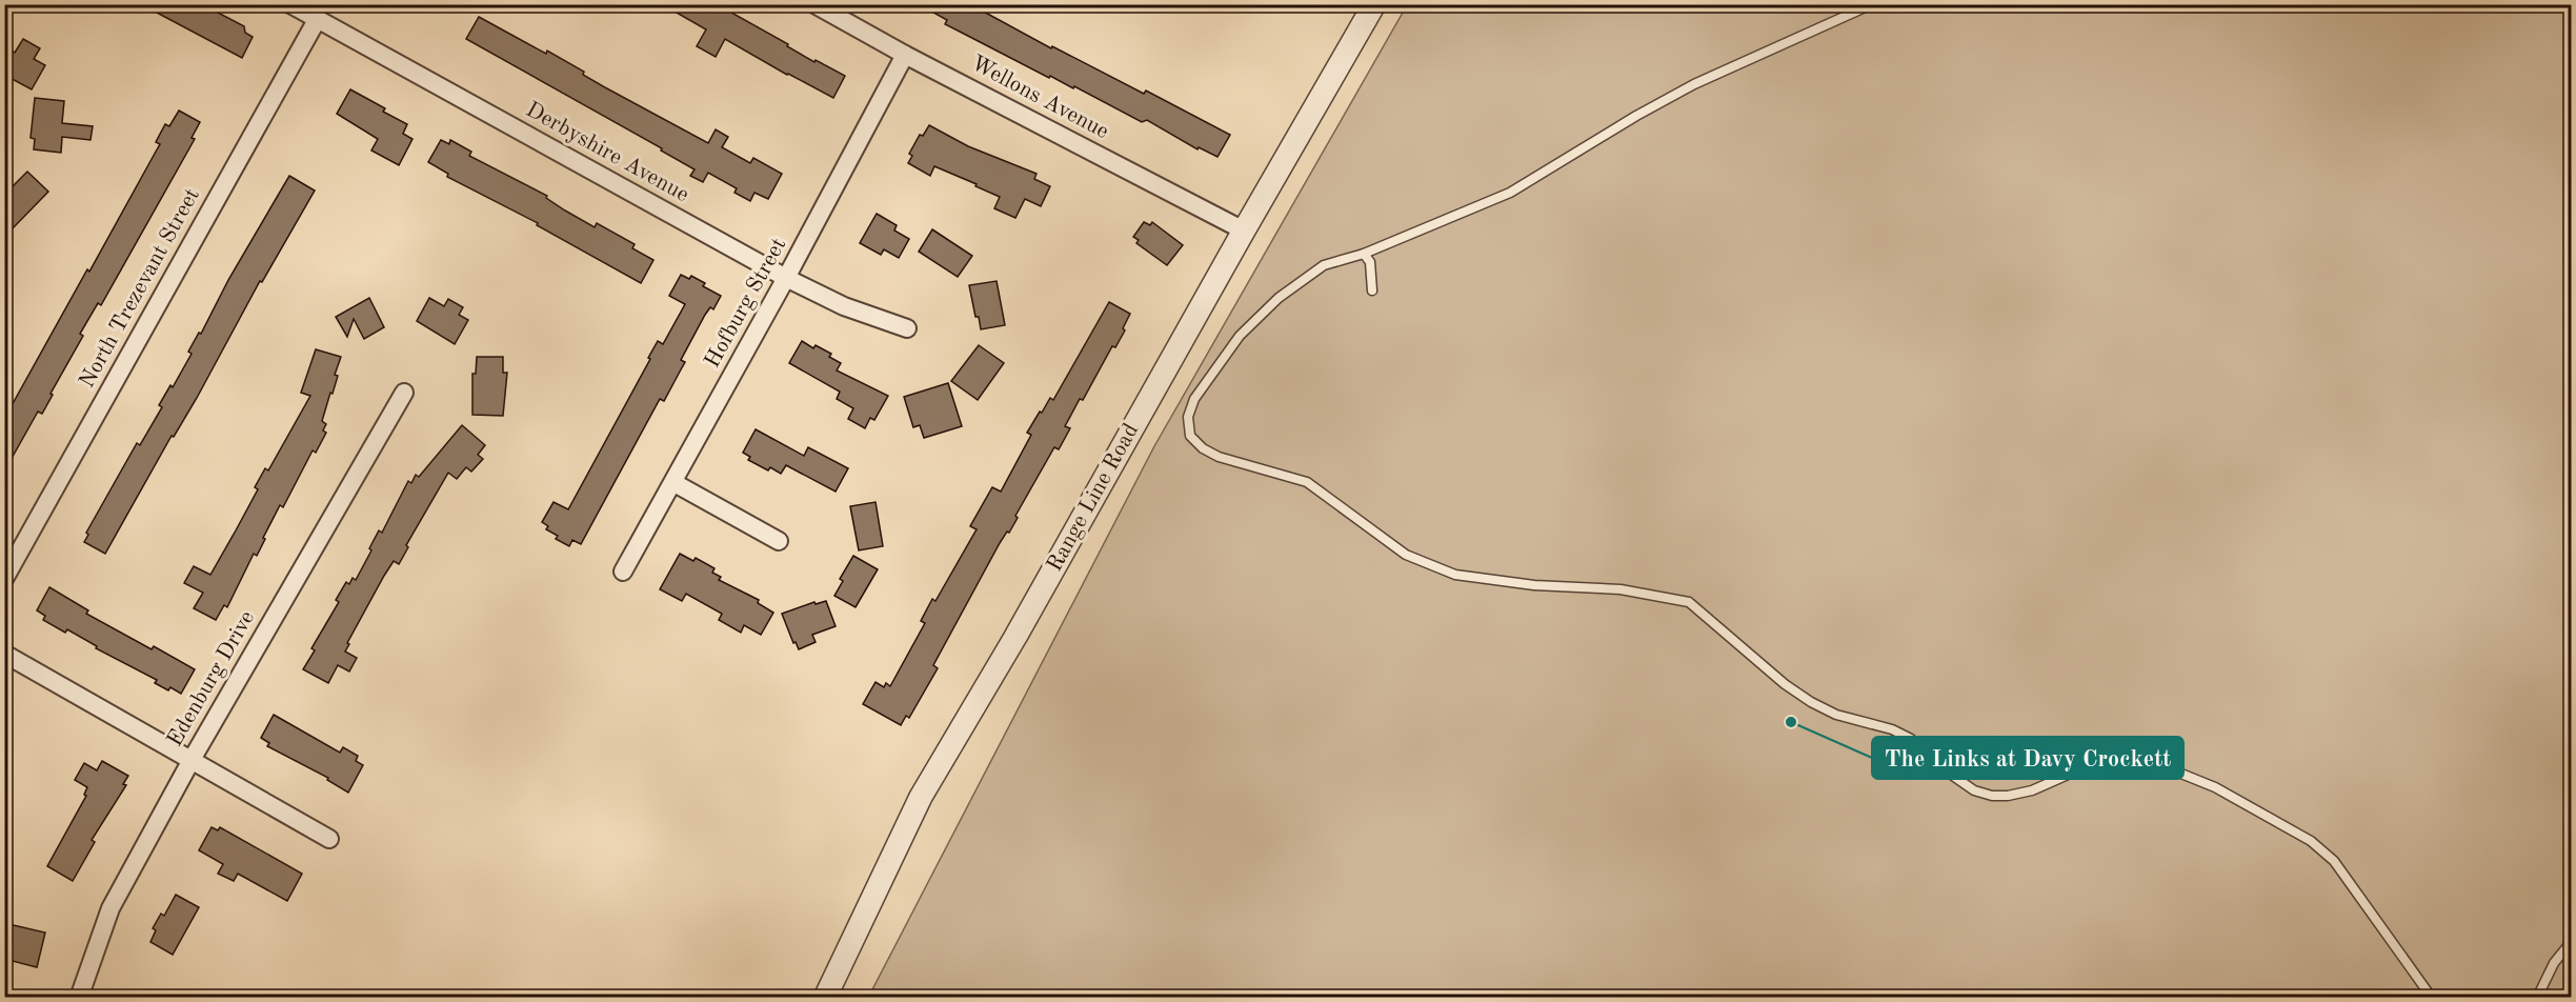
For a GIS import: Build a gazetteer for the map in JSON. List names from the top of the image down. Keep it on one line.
{"streets":{"street":["Wellons Avenue","Derbyshire Avenue","North Trezevant Street","Hofburg Street","Range Line Road","Edenburg Drive"]},"crossings":[["Wellons Avenue","Hofburg Street"],["Wellons Avenue","Range Line Road"],["Derbyshire Avenue","North Trezevant Street"],["Derbyshire Avenue","Hofburg Street"]],"places":["The Links at Davy Crockett"]}
